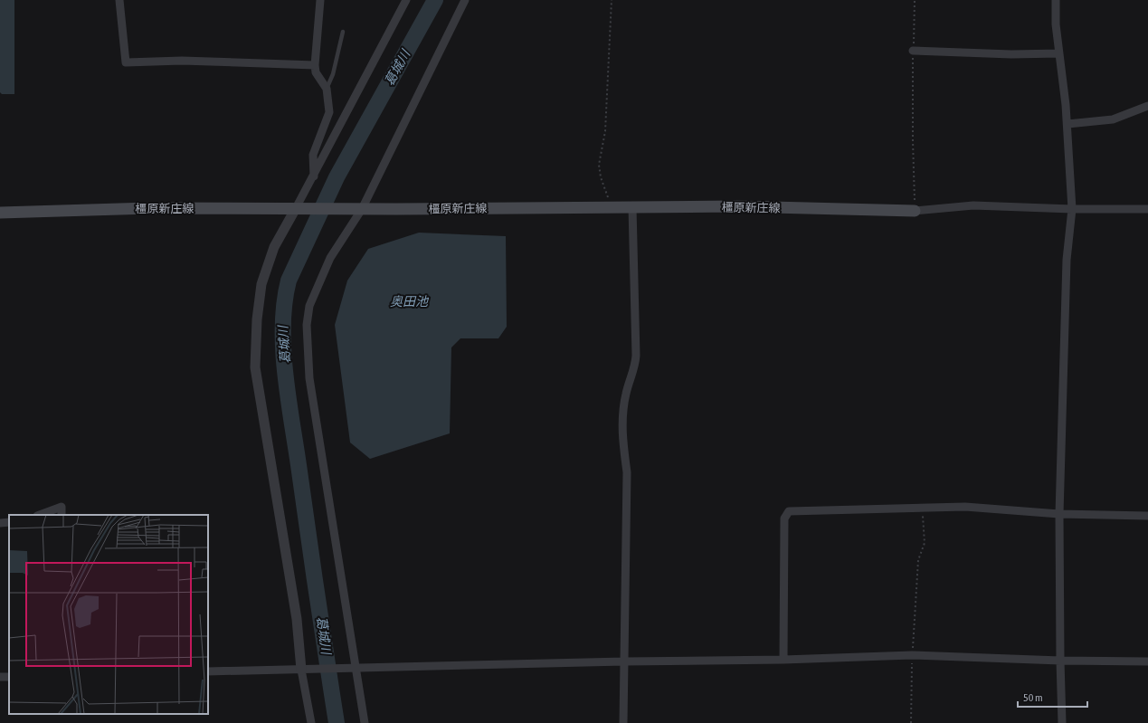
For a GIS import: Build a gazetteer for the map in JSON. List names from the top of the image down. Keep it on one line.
{"streets":{"main road":["橿原新庄線"]},"water":["葛城川","奥田池"],"scale_bar":"50 m"}
